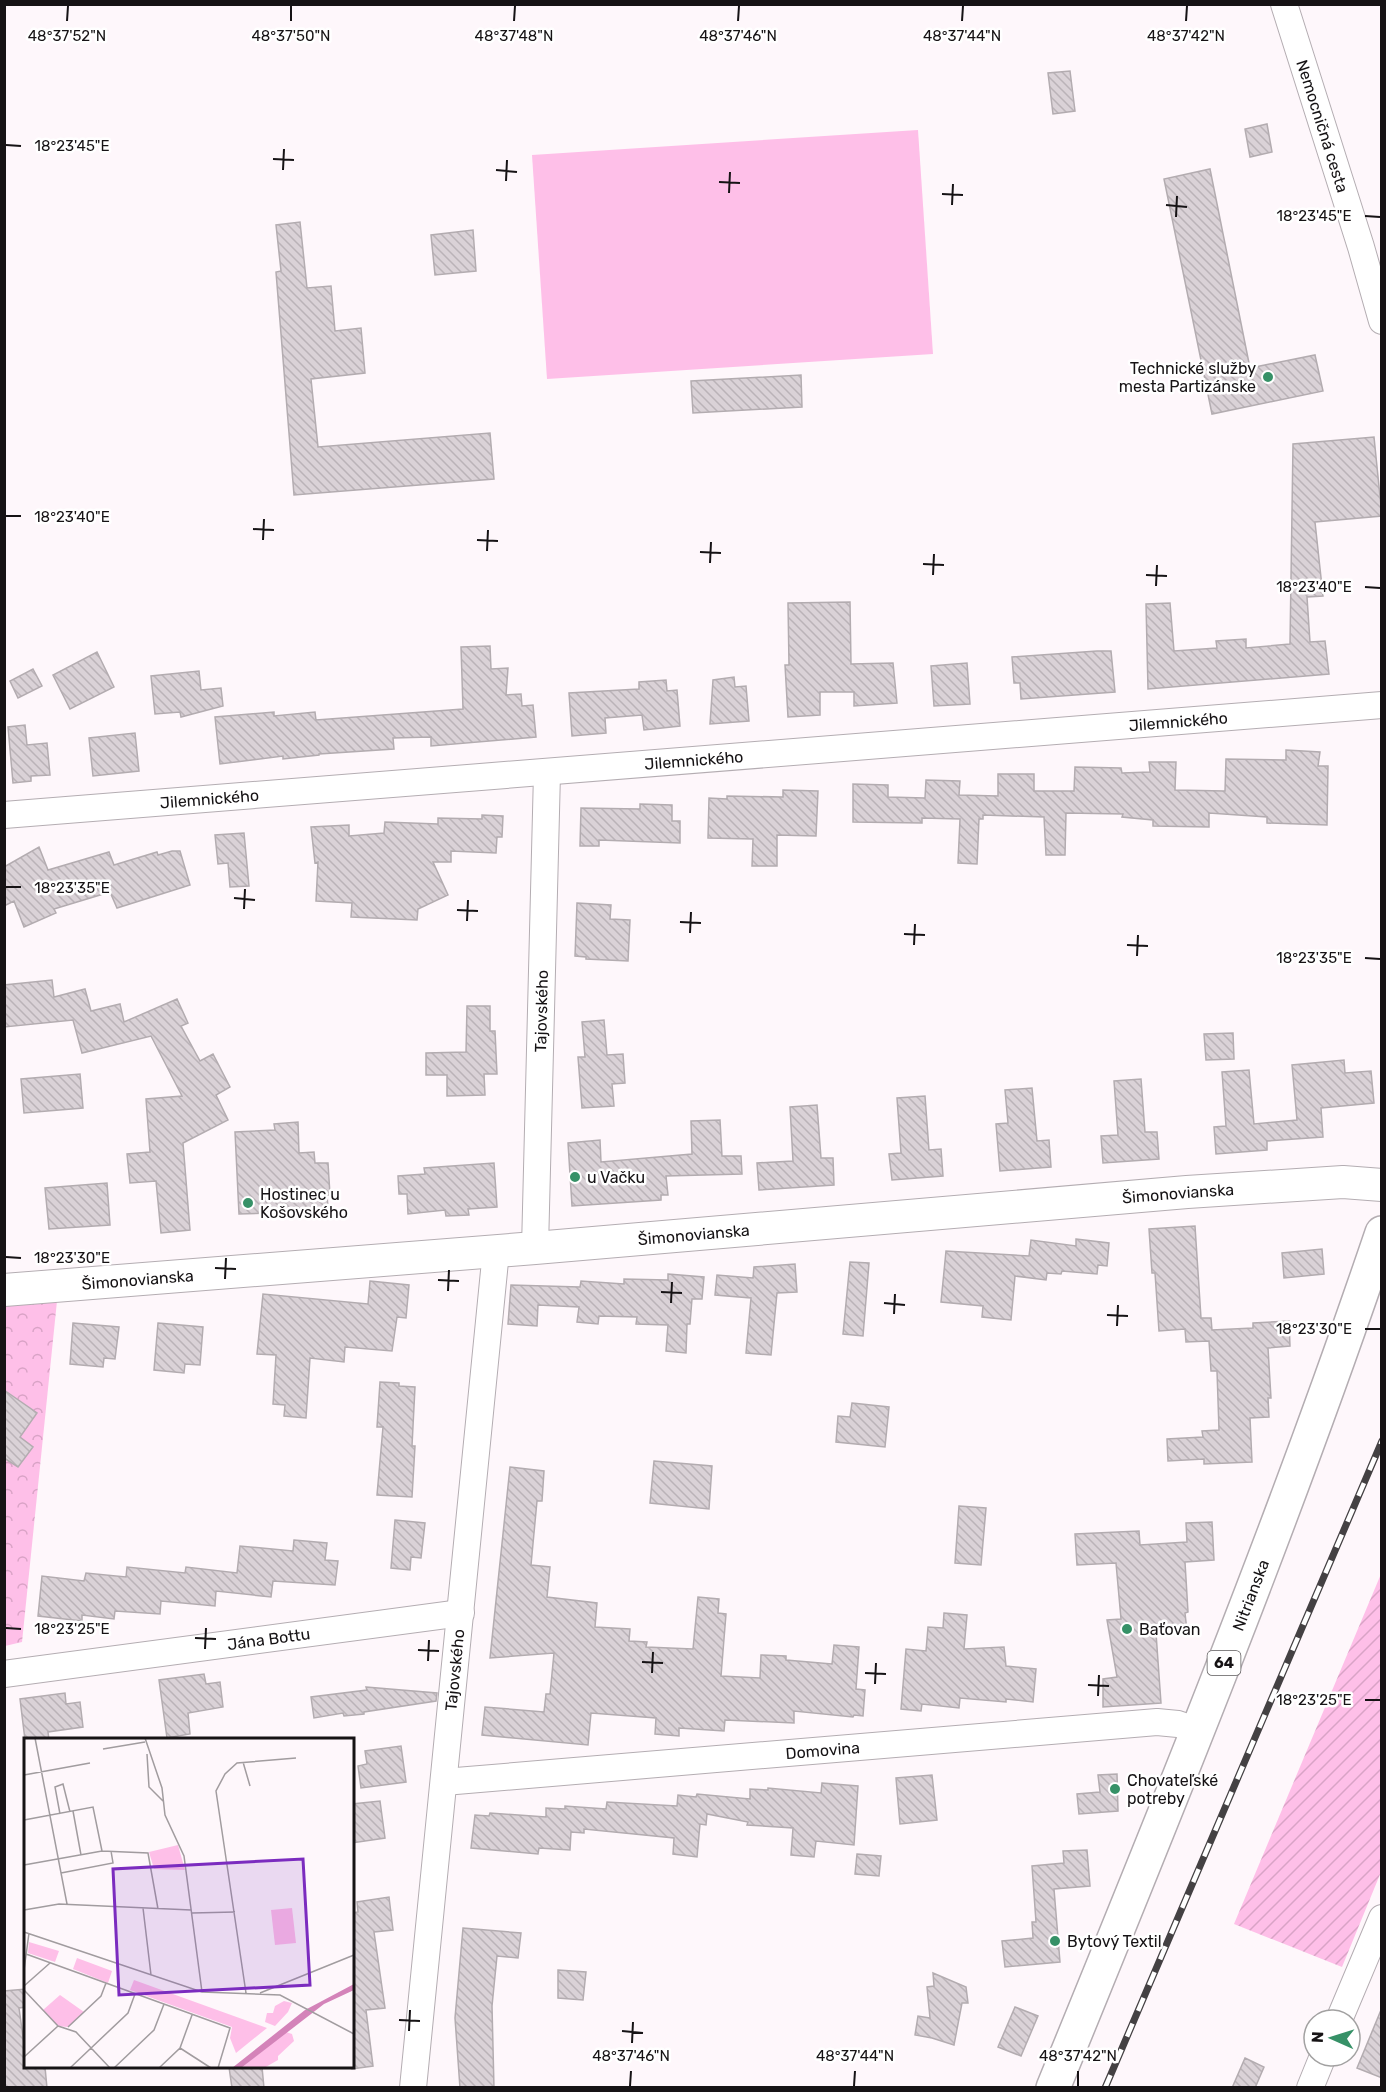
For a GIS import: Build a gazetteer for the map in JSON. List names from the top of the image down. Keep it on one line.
{"streets":{"main road":["Nitrianska","64"],"street":["Nemocničná cesta","Jilemnického","Tajovského","Šimonovianska","Jána Bottu","Domovina"]},"crossings":[["Jilemnického","Tajovského"],["Tajovského","Šimonovianska"],["Tajovského","Jána Bottu"],["Tajovského","Domovina"],["Nitrianska","Domovina"]],"places":["Technické služby mesta Partizánske","u Vačku","Hostinec u Košovského","Baťovan","Chovateľské potreby","Bytový Textil"],"north":"left","coordinates":["48°37'52\"N","48°37'50\"N","48°37'48\"N","48°37'46\"N","48°37'44\"N","48°37'42\"N","18°23'45\"E","18°23'40\"E","18°23'35\"E","18°23'30\"E","18°23'25\"E"]}
